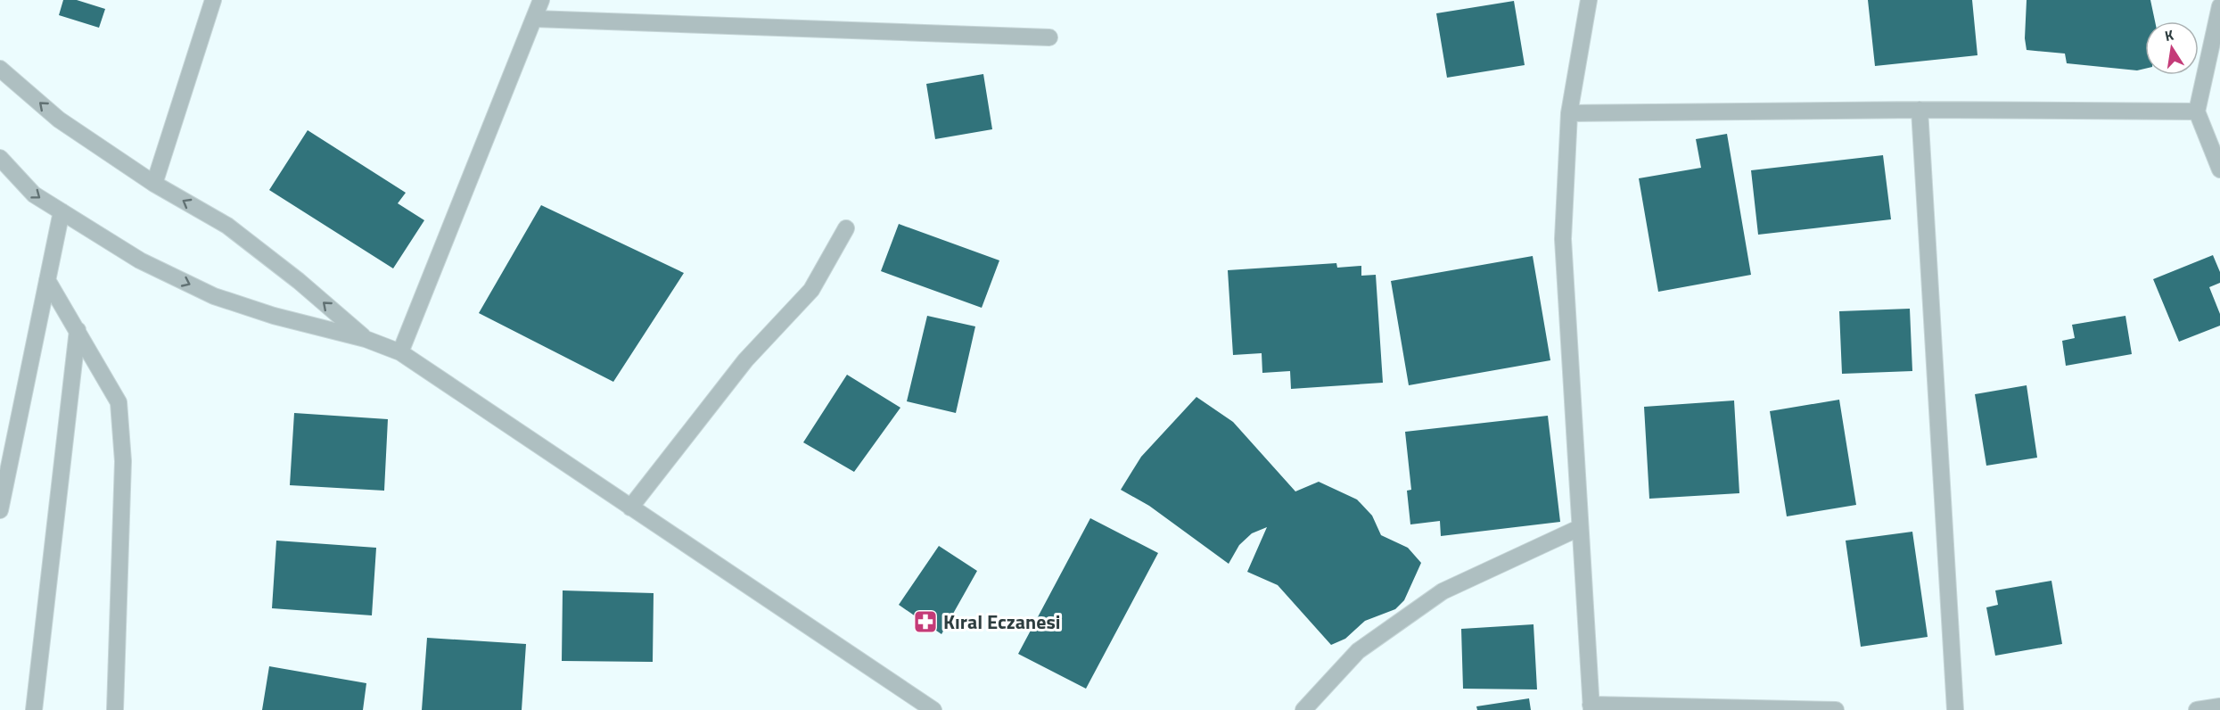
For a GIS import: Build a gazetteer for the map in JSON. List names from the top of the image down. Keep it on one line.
{"places":{"pharmacy":["Kıral Eczanesi"]},"north":"top"}
